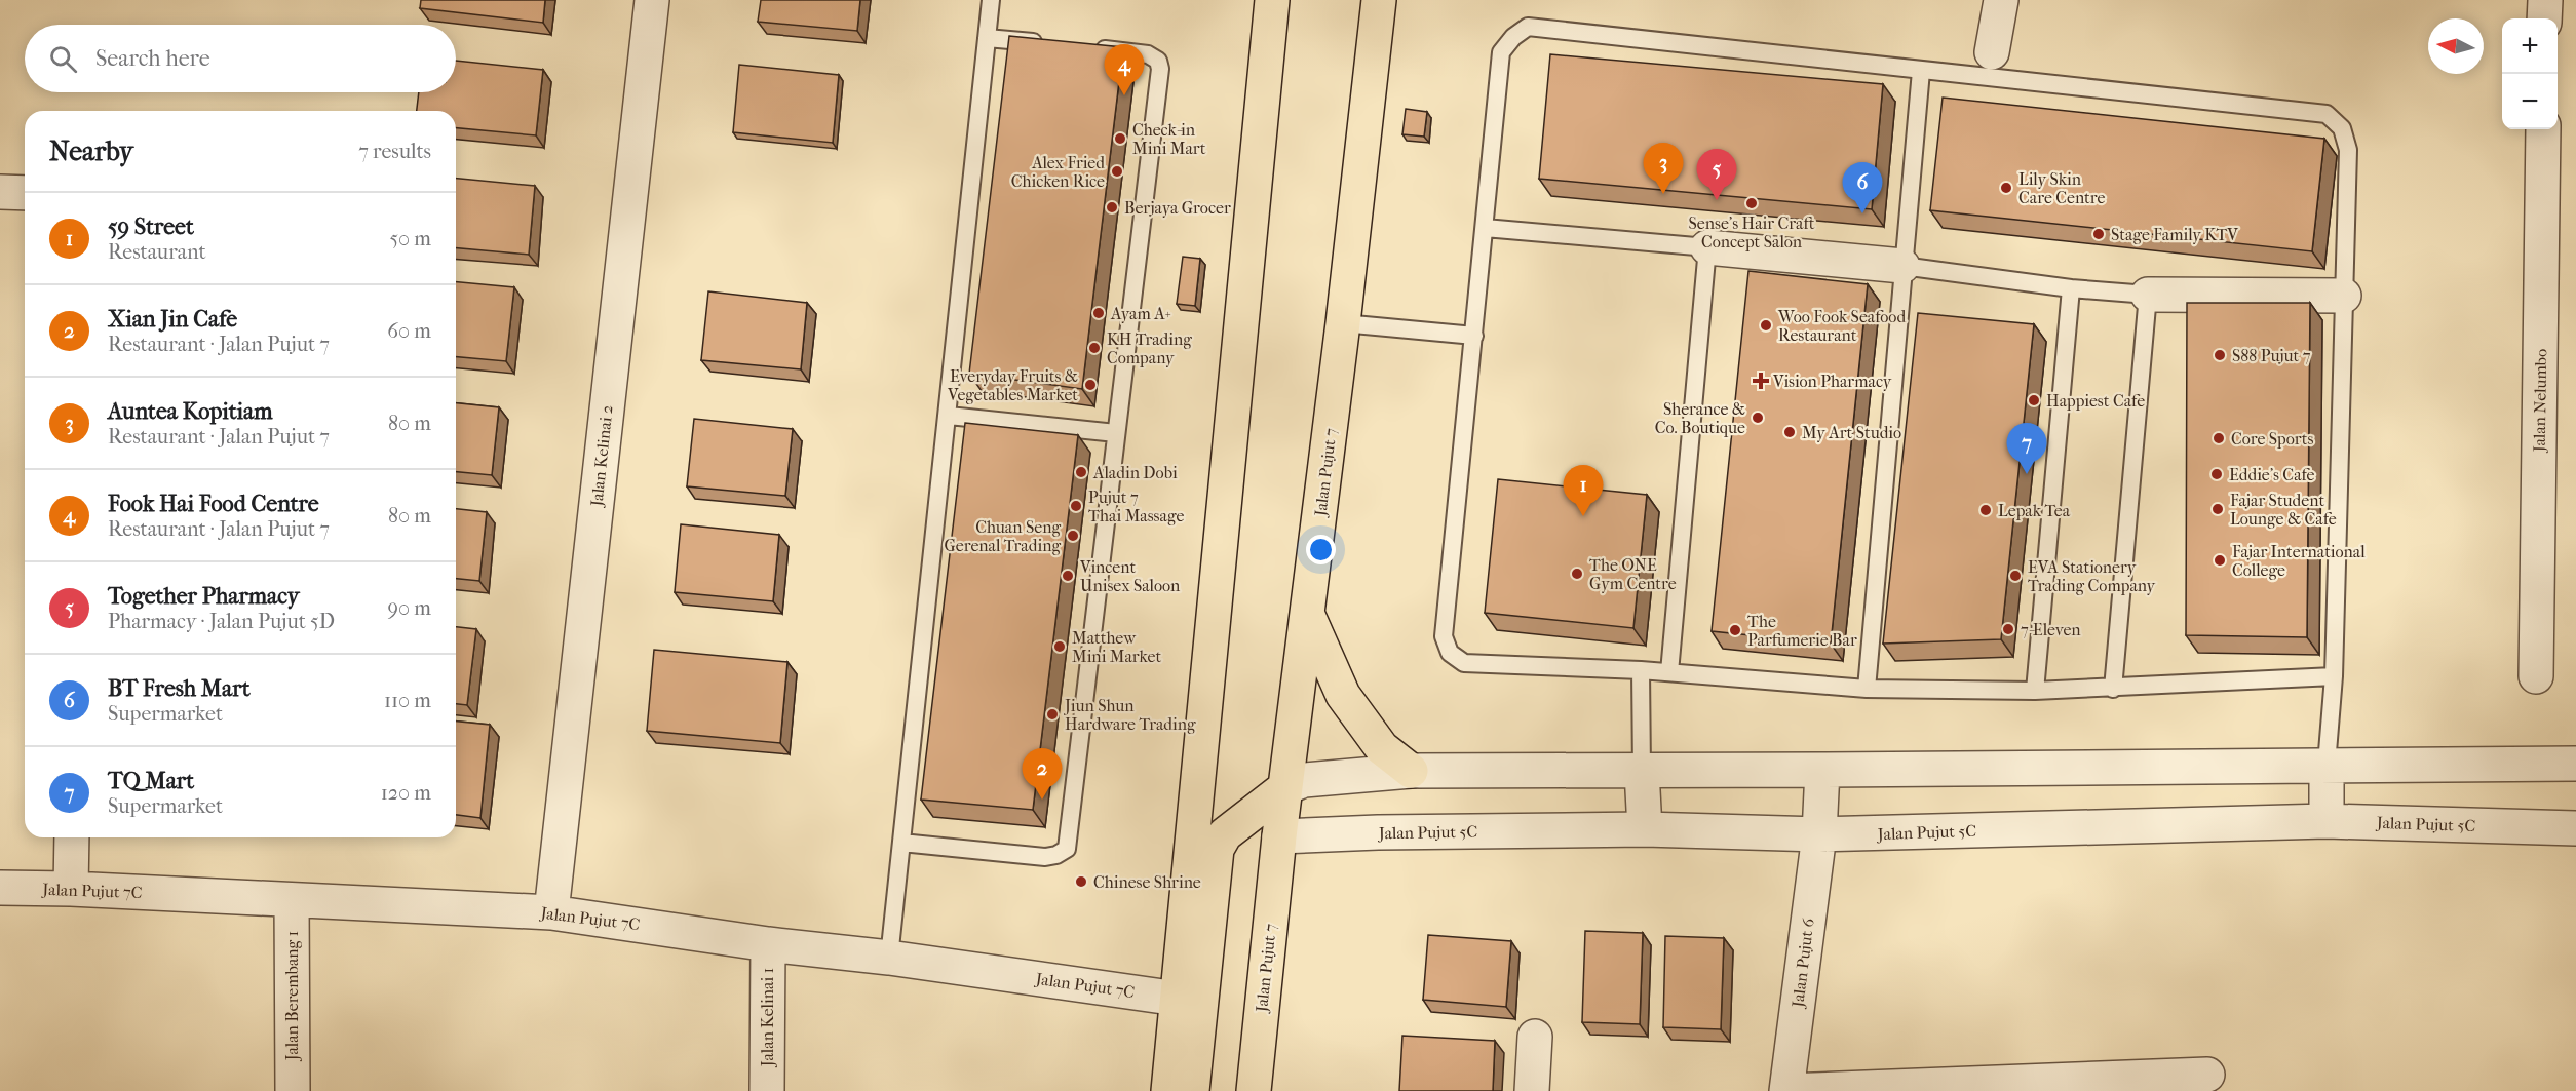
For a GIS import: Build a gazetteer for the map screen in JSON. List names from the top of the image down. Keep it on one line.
{"streets":{"main road":["Jalan Pujut 7"],"street":["Jalan Nelumbo","Jalan Kelinai 2","Jalan Pujut 5C","Jalan Pujut 7C","Jalan Pujut 6","Jalan Berembang 1","Jalan Kelinai 1"]},"crossings":[["Jalan Kelinai 2","Jalan Pujut 7C"],["Jalan Pujut 7","Jalan Pujut 5C"],["Jalan Pujut 5C","Jalan Pujut 6"],["Jalan Pujut 7C","Jalan Berembang 1"],["Jalan Pujut 7C","Jalan Kelinai 1"]],"places":{"other":["Check-in Mini Mart","Alex Fried Chicken Rice","Lily Skin Care Centre","Sense’s Hair Craft Concept Salon","Berjaya Grocer","Stage Family KTV","Ayam A+","Woo Fook Seafood Restaurant","KH Trading Company","S88 Pujut 7","Everyday Fruits & Vegetables Market","Happiest Cafe","Sherance & Co. Boutique","My Art Studio","Core Sports","Aladin Dobi","Eddie’s Cafe","Pujut 7 Thai Massage","Fajar Student Lounge & Cafe","Lepak Tea","Chuan Seng Gerenal Trading","Fajar International College","The ONE Gym Centre","Vincent Unisex Saloon","EVA Stationery Trading Company","7-Eleven","The Parfumerie Bar","Matthew Mini Market","Jiun Shun Hardware Trading","Chinese Shrine"],"health":["Vision Pharmacy"]},"north":"left","page":{"map_buttons":["+","−"],"search":"Search here","pins":["4","3","5","6","7","1","2"],"heading":["Nearby","7 results"],"list":[{"mark":"1","name":"59 Street","note":"Restaurant","value":"50 m"},{"mark":"2","name":"Xian Jin Cafe","note":"Restaurant · Jalan Pujut 7","value":"60 m"},{"mark":"3","name":"Auntea Kopitiam","note":"Restaurant · Jalan Pujut 7","value":"80 m"},{"mark":"4","name":"Fook Hai Food Centre","note":"Restaurant · Jalan Pujut 7","value":"80 m"},{"mark":"5","name":"Together Pharmacy","note":"Pharmacy · Jalan Pujut 5D","value":"90 m"},{"mark":"6","name":"BT Fresh Mart","note":"Supermarket","value":"110 m"},{"mark":"7","name":"TQ Mart","note":"Supermarket","value":"120 m"}]}}
